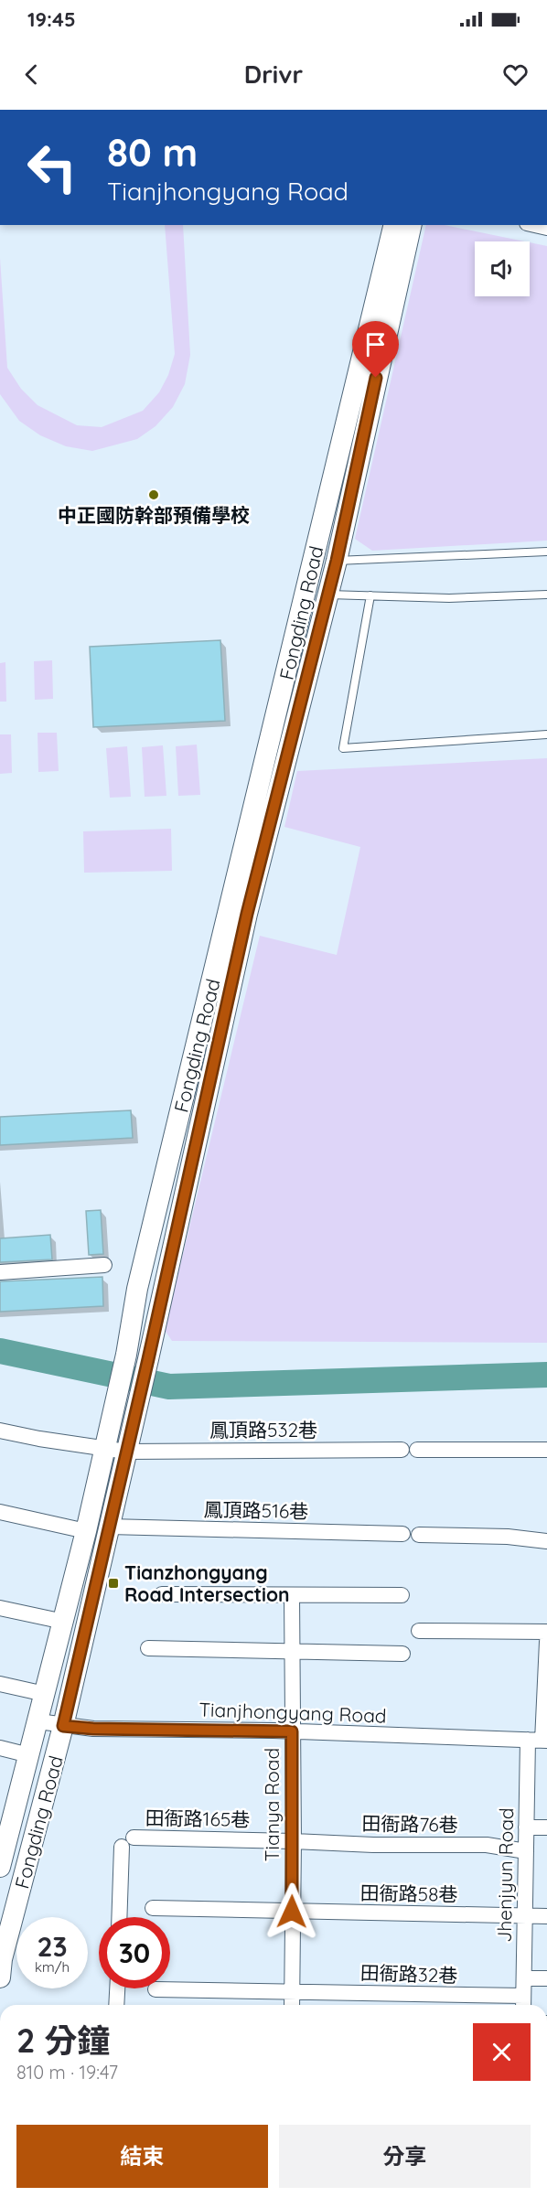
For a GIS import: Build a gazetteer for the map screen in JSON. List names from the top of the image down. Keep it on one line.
{"streets":{"main road":["Fongding Road"],"street":["鳳頂路532巷","鳳頂路516巷","Tianjhongyang Road","Tianya Road","田衙路165巷","田衙路76巷","Jhenjyun Road","田衙路58巷","田衙路32巷"]},"crossings":[["Fongding Road","鳳頂路532巷"],["Fongding Road","鳳頂路516巷"],["Fongding Road","Tianjhongyang Road"],["Tianjhongyang Road","Tianya Road"],["Tianjhongyang Road","Jhenjyun Road"],["Tianya Road","田衙路165巷"],["Tianya Road","田衙路76巷"],["Tianya Road","田衙路58巷"],["Tianya Road","田衙路32巷"],["田衙路165巷","田衙路76巷"],["田衙路76巷","Jhenjyun Road"],["Jhenjyun Road","田衙路58巷"],["Jhenjyun Road","田衙路32巷"]],"places":{"other":["中正國防幹部預備學校"],"transit":["Tianzhongyang Road Intersection"]},"page":{"status":"19:45","header":"Drivr","turn":["80 m","Tianjhongyang Road"],"speed":"23 km/h","limit":"30","heading":["2 分鐘","810 m · 19:47"],"buttons":["結束","分享"]}}
